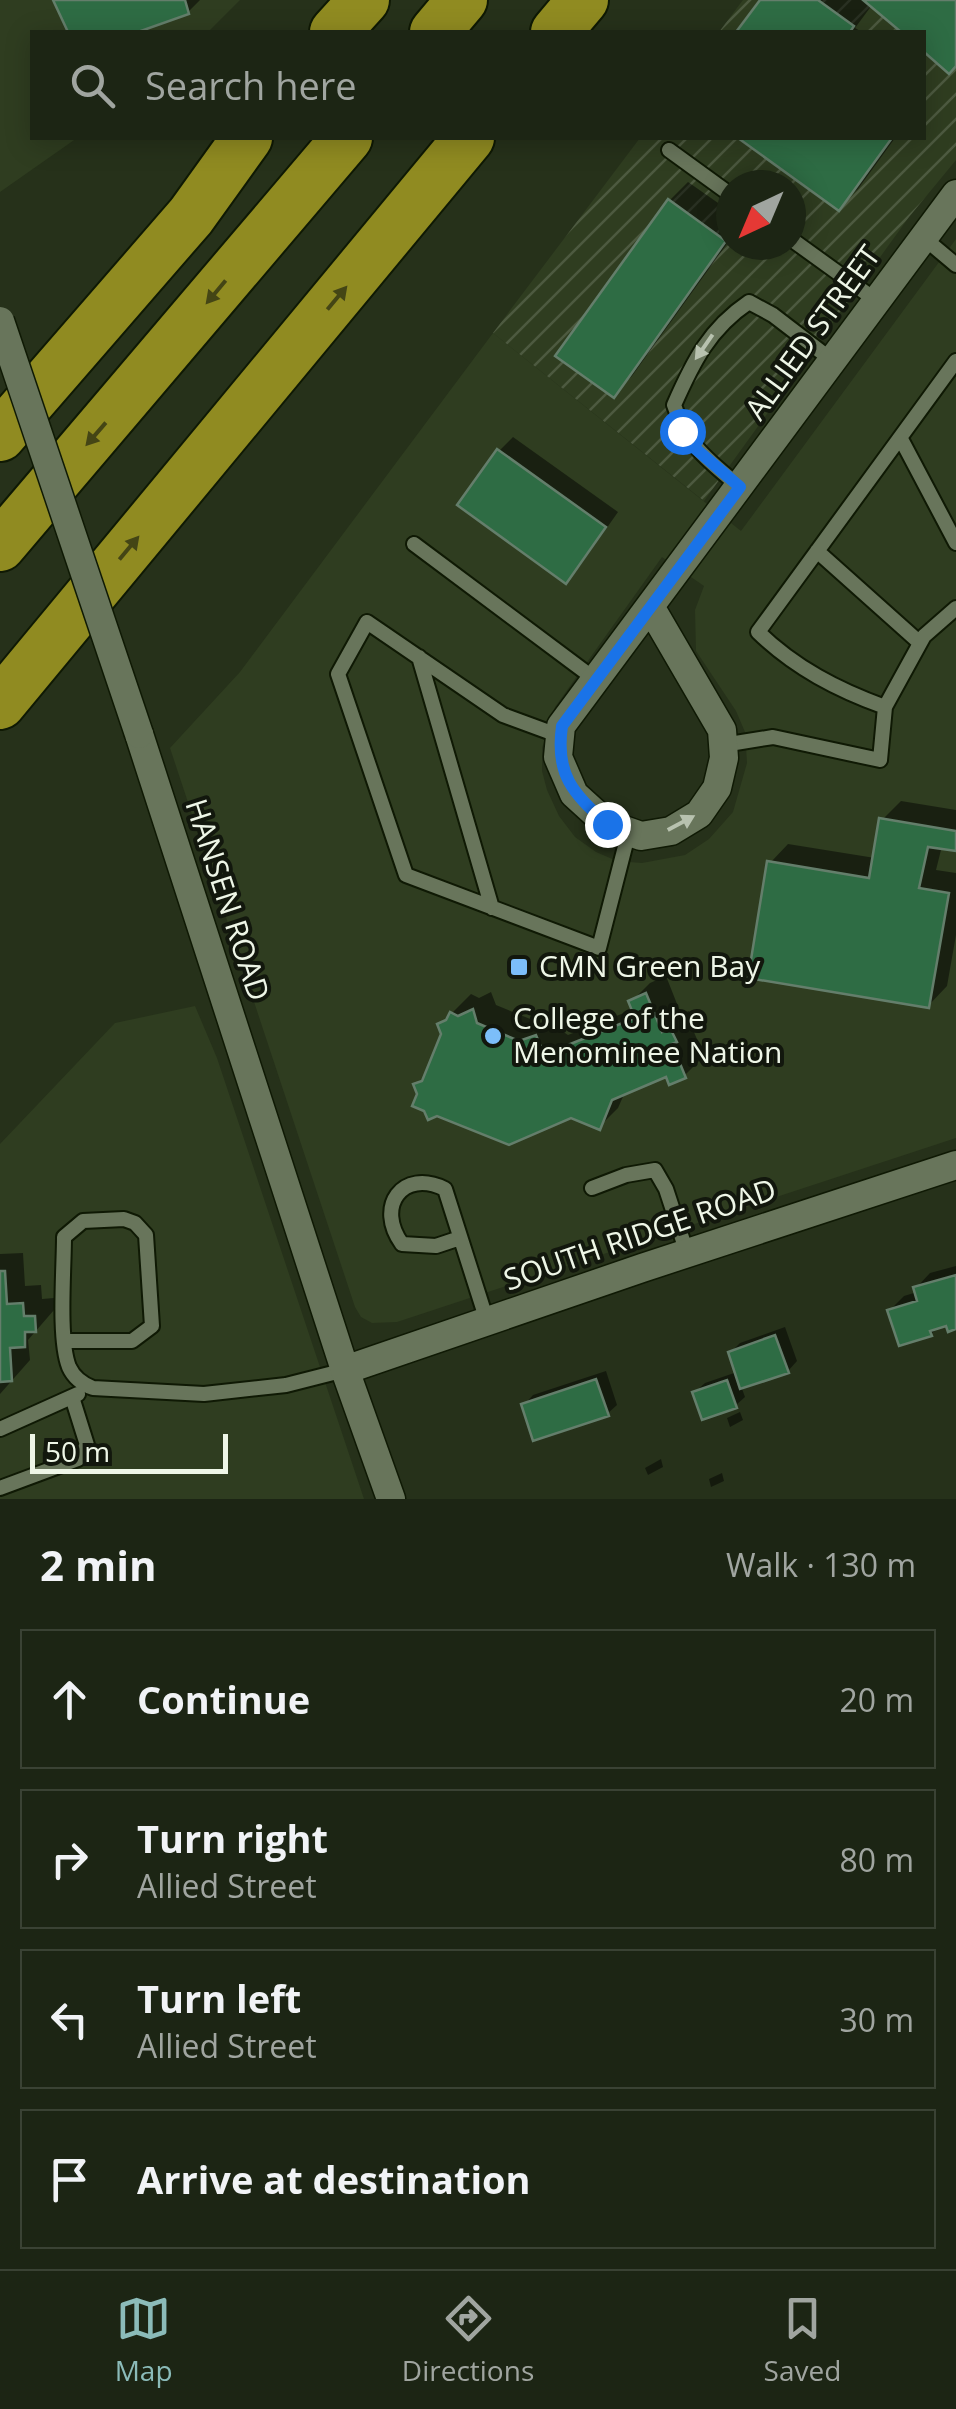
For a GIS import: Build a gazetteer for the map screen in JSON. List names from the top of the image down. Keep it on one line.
{"streets":{"street":["ALLIED STREET","HANSEN ROAD","SOUTH RIDGE ROAD"]},"crossings":[["HANSEN ROAD","SOUTH RIDGE ROAD"]],"places":{"transit":["CMN Green Bay"],"other":["College of the Menominee Nation"]},"scale_bar":"50 m","north":"bottom left","page":{"search":"Search here","scale":"50 m","heading":["2 min","Walk · 130 m"],"list":[["Continue","20 m"],["Turn right","Allied Street","80 m"],["Turn left","Allied Street","30 m"],"Arrive at destination"],"nav":["Map","Directions","Saved"]}}
